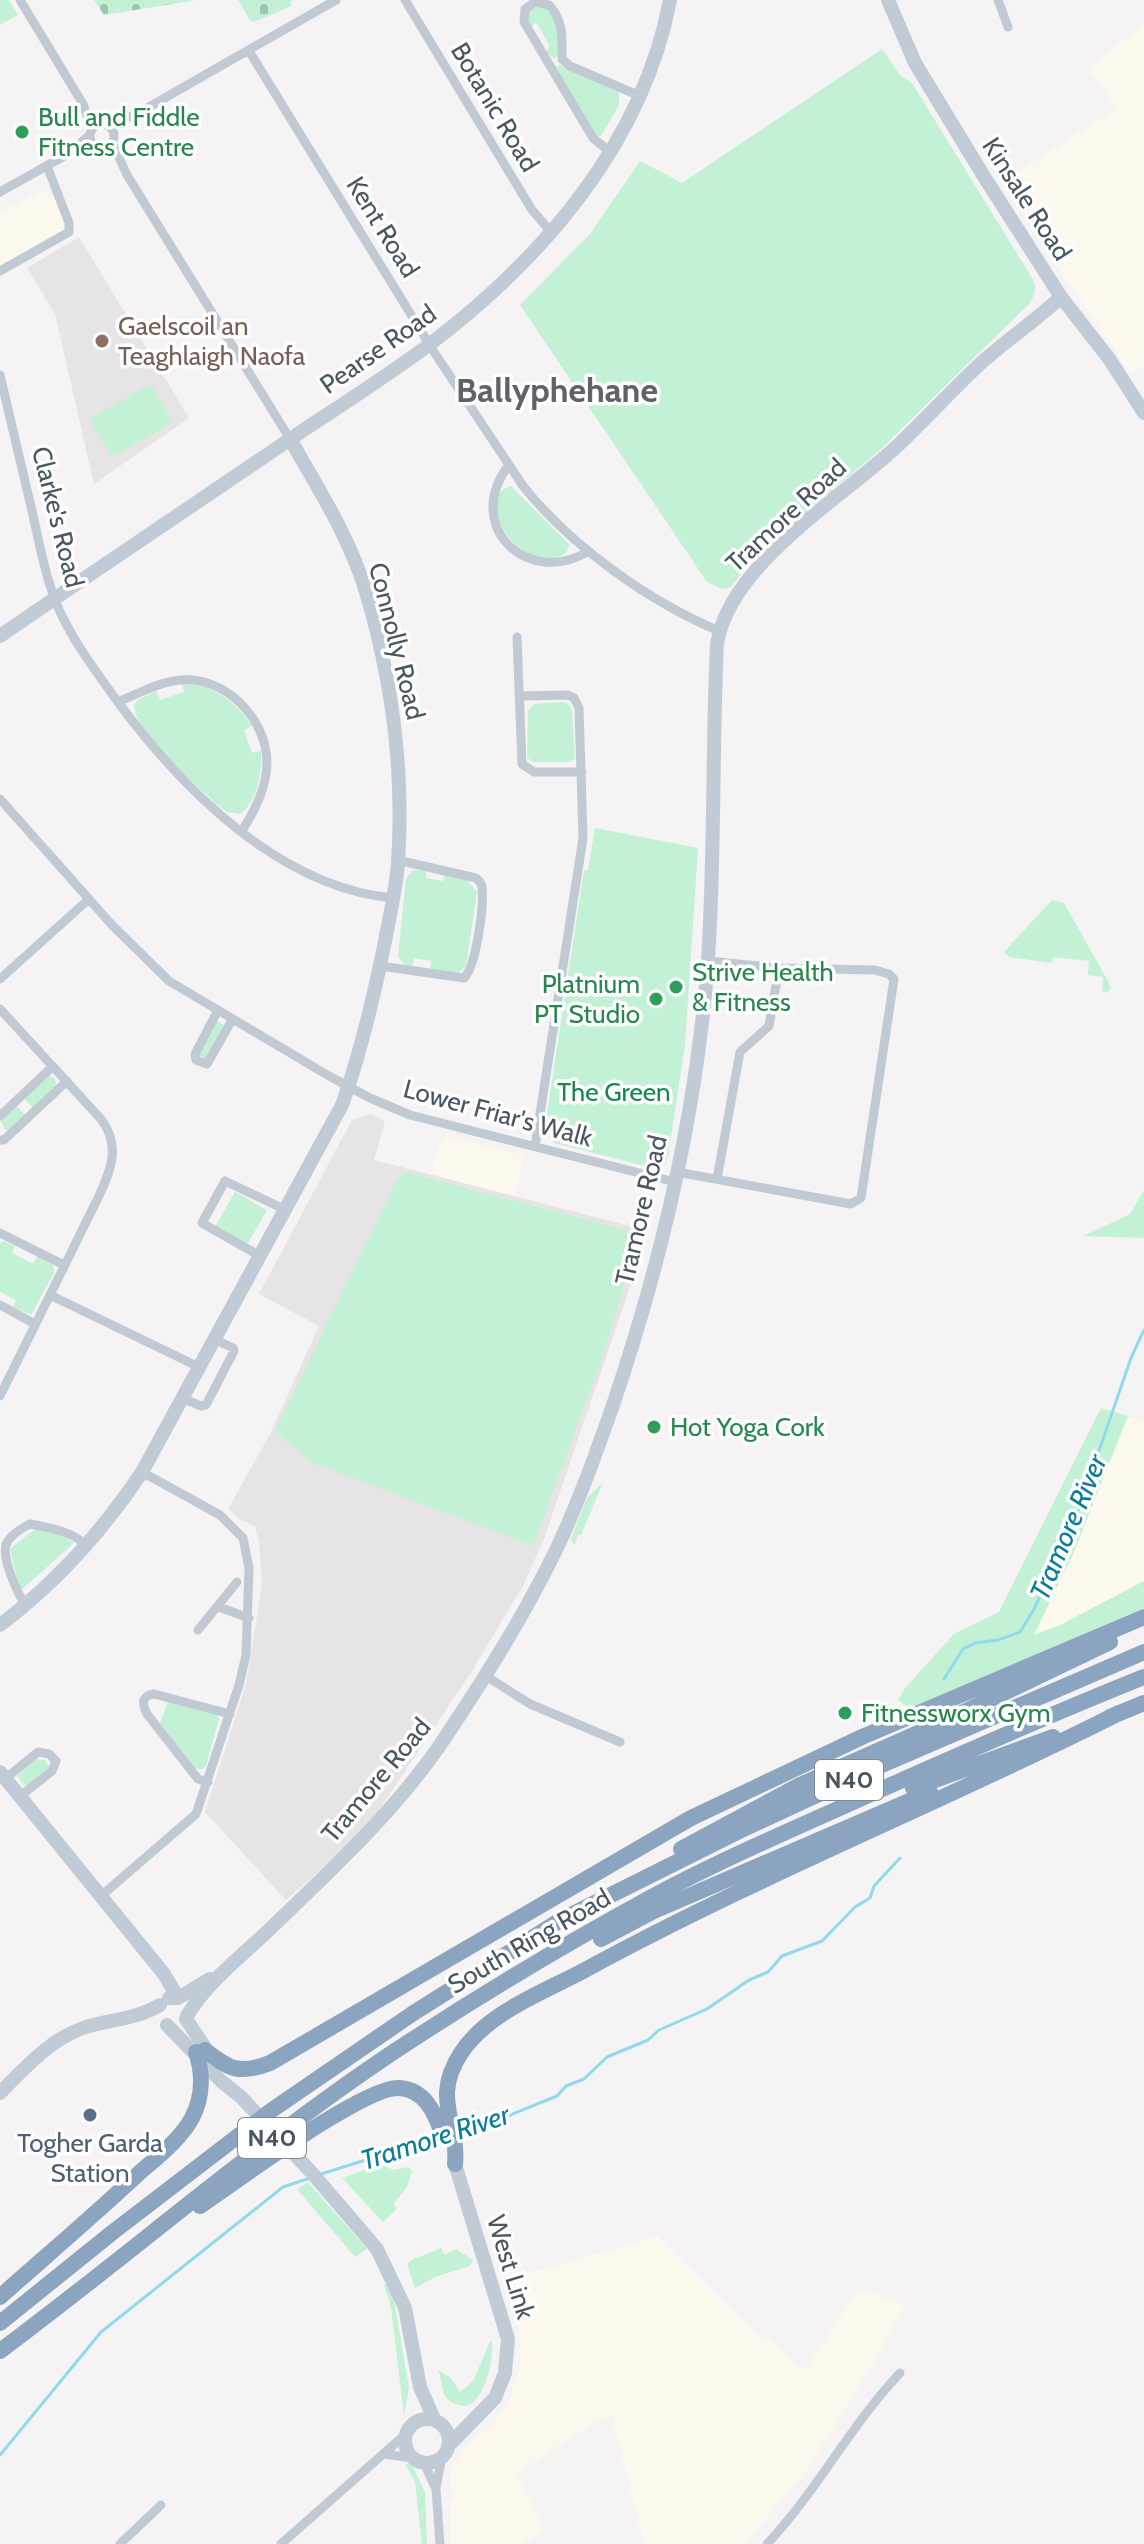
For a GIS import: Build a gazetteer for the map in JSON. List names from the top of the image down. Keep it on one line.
{"streets":{"highway":["N40","South Ring Road"],"street":["Botanic Road","Kinsale Road","Kent Road","Pearse Road","Tramore Road","Clarke's Road","Connolly Road","Lower Friar's Walk","West Link"]},"crossings":[["Botanic Road","Pearse Road"],["Kinsale Road","Tramore Road"],["Kent Road","Pearse Road"],["Kent Road","Tramore Road"],["Pearse Road","Clarke's Road"],["Pearse Road","Connolly Road"],["Tramore Road","Lower Friar's Walk"],["Clarke's Road","Connolly Road"],["Connolly Road","Lower Friar's Walk"]],"districts":["Ballyphehane"],"water":["Tramore River"],"parks":["The Green"],"places":["Bull and Fiddle Fitness Centre","Gaelscoil an Teaghlaigh Naofa","Strive Health & Fitness","Platnium PT Studio","Hot Yoga Cork","Fitnessworx Gym","Togher Garda Station"]}
